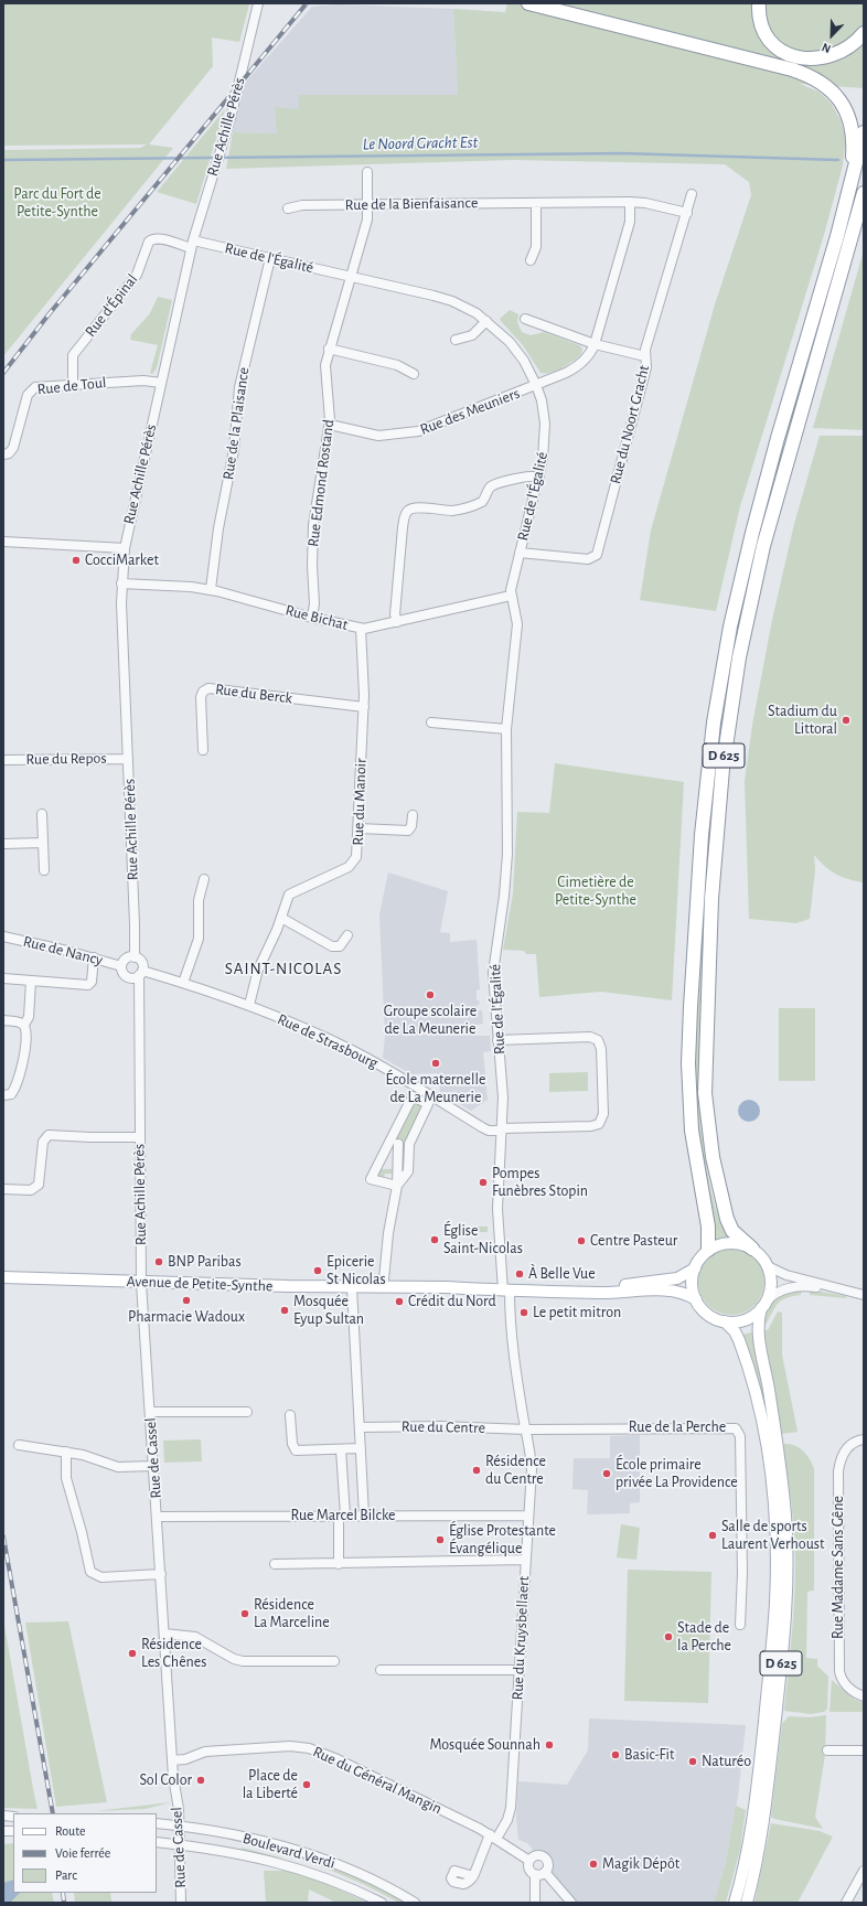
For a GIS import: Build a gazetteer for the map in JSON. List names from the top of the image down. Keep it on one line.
{"streets":{"highway":["D 625"],"main road":["Avenue de Petite-Synthe"],"street":["Rue Achille Pérès","Rue de la Bienfaisance","Rue de l'Égalité","Rue d'Épinal","Rue de Toul","Rue des Meuniers","Rue de la Plaisance","Rue du Noort Gracht","Rue Edmond Rostand","Rue Bichat","Rue du Berck","Rue du Repos","Rue du Manoir","Rue de Nancy","Rue de Strasbourg","Rue du Centre","Rue de la Perche","Rue de Cassel","Rue Marcel Bilcke","Rue Madame Sans Gêne","Rue du Kruysbellaert","Rue du Général Mangin","Boulevard Verdi"]},"crossings":[["Rue Achille Pérès","Rue de l'Égalité"],["Rue Achille Pérès","Rue d'Épinal"],["Rue Achille Pérès","Rue de Toul"],["Rue Achille Pérès","Rue Bichat"],["Rue Achille Pérès","Rue du Repos"],["Rue Achille Pérès","Rue de Nancy"],["Rue Achille Pérès","Rue de Strasbourg"],["Rue Achille Pérès","Avenue de Petite-Synthe"],["Rue Achille Pérès","Rue de Cassel"],["Rue de la Bienfaisance","Rue des Meuniers"],["Rue de la Bienfaisance","Rue du Noort Gracht"],["Rue de la Bienfaisance","Rue Edmond Rostand"],["Rue de l'Égalité","Rue d'Épinal"],["Rue de l'Égalité","Rue des Meuniers"],["Rue de l'Égalité","Rue de la Plaisance"],["Rue de l'Égalité","Rue du Noort Gracht"],["Rue de l'Égalité","Rue Edmond Rostand"],["Rue de l'Égalité","Rue Bichat"],["Rue de l'Égalité","Rue de Strasbourg"],["Rue de l'Égalité","Avenue de Petite-Synthe"],["Rue de l'Égalité","Rue du Kruysbellaert"],["Rue d'Épinal","Rue de Toul"],["Rue des Meuniers","Rue Edmond Rostand"],["Rue de la Plaisance","Rue Bichat"],["Rue Edmond Rostand","Rue Bichat"],["Rue Bichat","Rue du Manoir"],["Rue du Berck","Rue du Manoir"],["D 625","Avenue de Petite-Synthe"],["Rue du Manoir","Rue de Strasbourg"],["Rue de Nancy","Rue de Strasbourg"],["Avenue de Petite-Synthe","Rue de Cassel"],["Avenue de Petite-Synthe","Rue du Kruysbellaert"],["Rue du Centre","Rue de la Perche"],["Rue du Centre","Rue du Kruysbellaert"],["Rue de la Perche","Rue du Kruysbellaert"],["Rue de Cassel","Rue Marcel Bilcke"],["Rue de Cassel","Rue du Général Mangin"],["Rue de Cassel","Boulevard Verdi"],["Rue Marcel Bilcke","Rue du Kruysbellaert"],["Rue du Kruysbellaert","Rue du Général Mangin"]],"districts":["SAINT-NICOLAS"],"water":["Le Noord Gracht Est"],"parks":["Parc du Fort de Petite-Synthe","Cimetière de Petite-Synthe"],"places":["CocciMarket","Stadium du Littoral","Groupe scolaire de La Meunerie","École maternelle de La Meunerie","Pompes Funèbres Stopin","Église Saint-Nicolas","Centre Pasteur","BNP Paribas","Epicerie St Nicolas","À Belle Vue","Pharmacie Wadoux","Crédit du Nord","Mosquée Eyup Sultan","Le petit mitron","Résidence du Centre","École primaire privée La Providence","Salle de sports Laurent Verhoust","Église Protestante Évangélique","Résidence La Marceline","Stade de la Perche","Résidence Les Chênes","Mosquée Sounnah","Basic-Fit","Naturéo","Sol Color","Place de la Liberté","Magik Dépôt"],"legend":["Route","Voie ferrée","Parc"],"north":"bottom left"}
